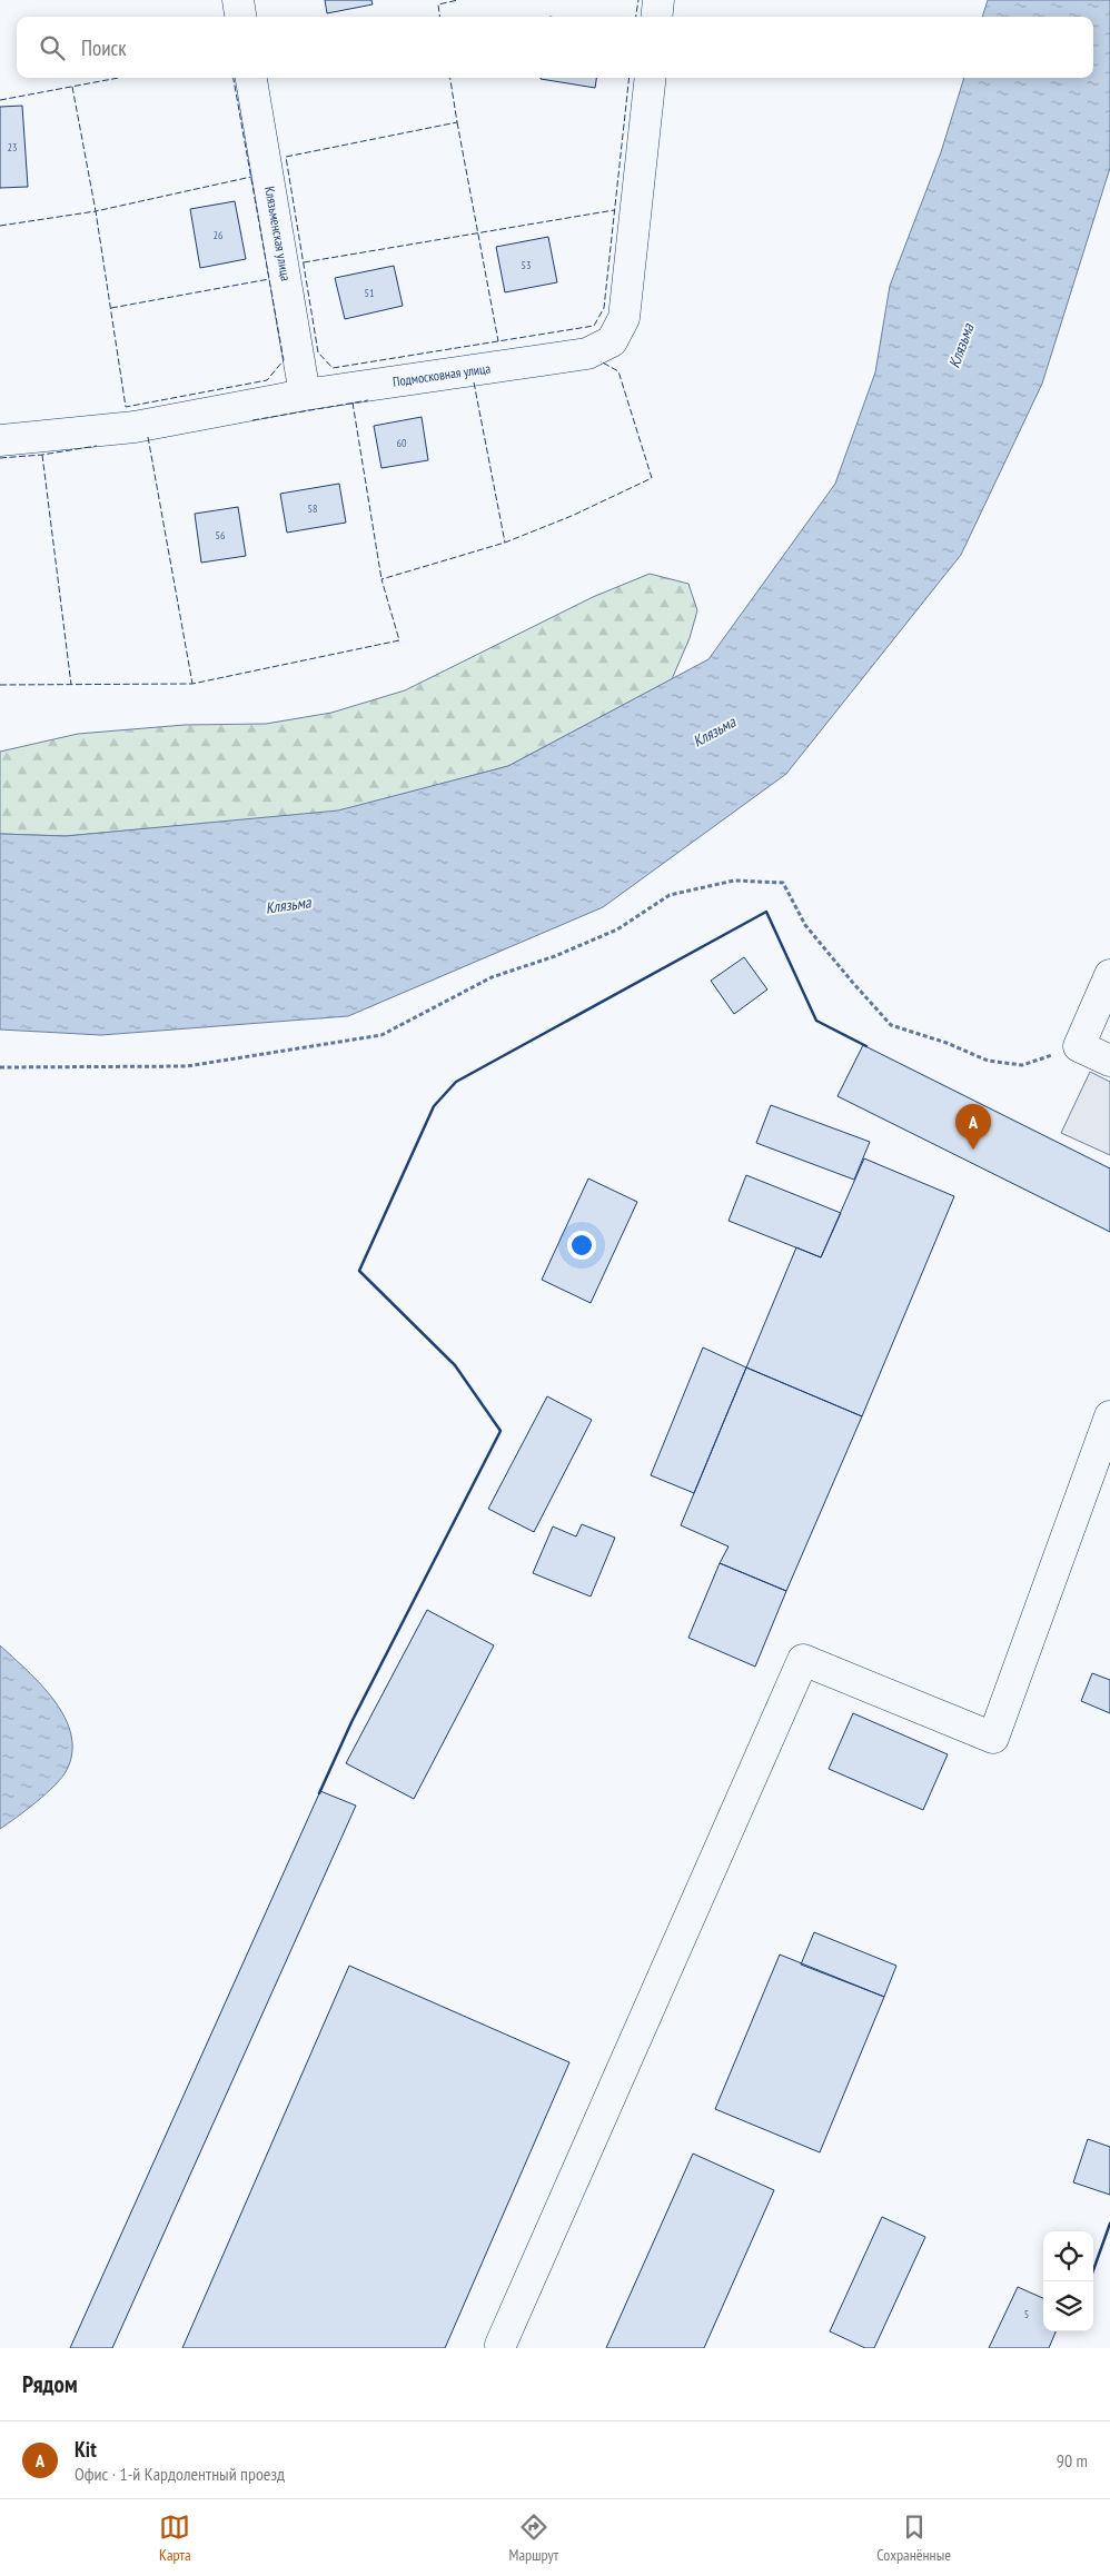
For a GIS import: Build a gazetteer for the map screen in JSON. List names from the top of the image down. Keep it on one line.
{"streets":{"street":["Клязьменская улица","Подмосковная улица"]},"crossings":[["Клязьменская улица","Подмосковная улица"]],"water":["Клязьма"],"house_numbers":["23","26","53","51","60","58","56","5"],"page":{"search":"Поиск","pins":"A","heading":"Рядом","list":[{"mark":"A","name":"Kit","note":"Офис · 1-й Кардолентный проезд","value":"90 m"}],"nav":["Карта","Маршрут","Сохранённые"]}}
